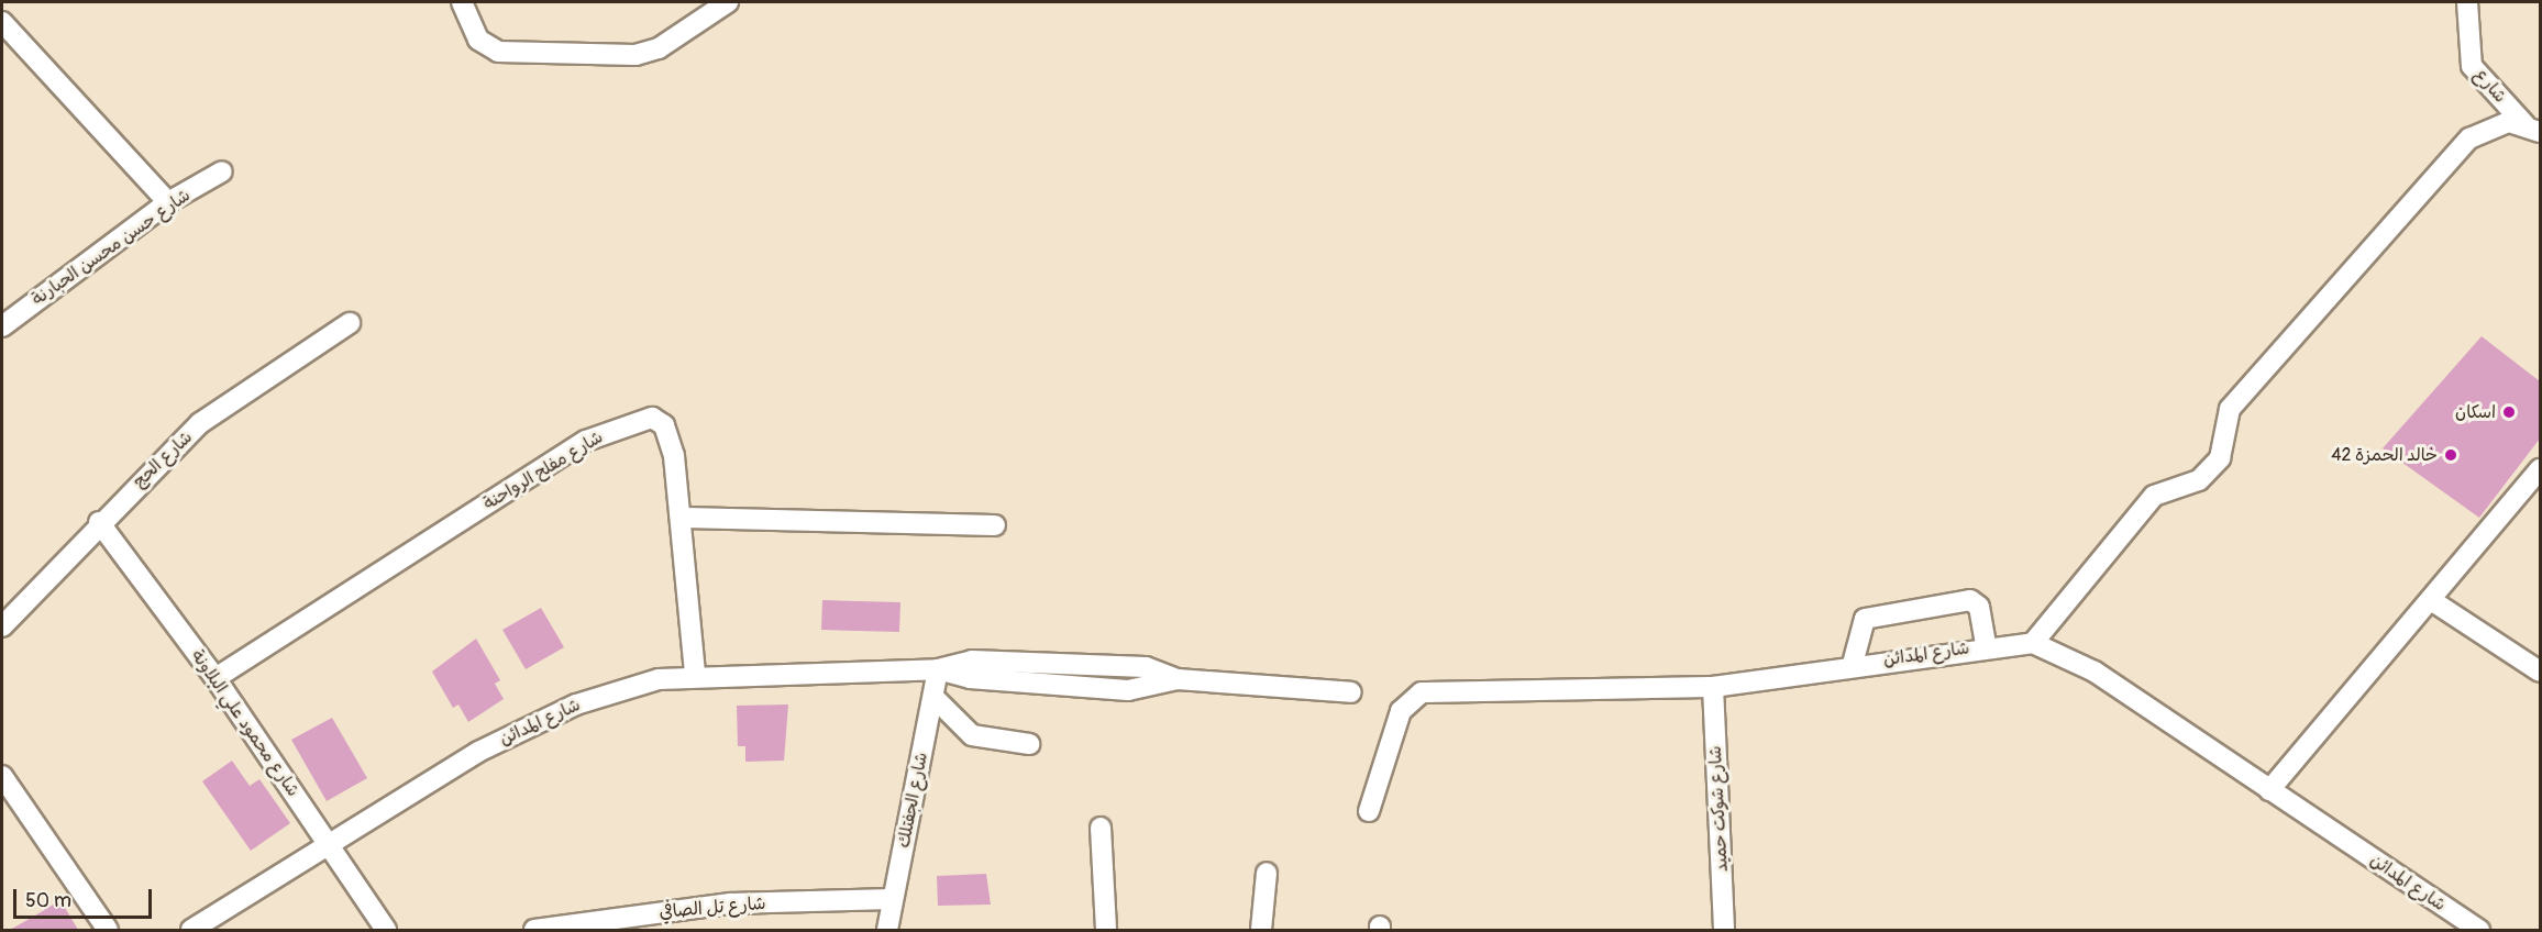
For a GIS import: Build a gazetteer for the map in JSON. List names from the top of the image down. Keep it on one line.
{"streets":{"street":["شارع","شارع حسن محسن الحبارنة","شارع الحج","شارع مفلح الرواحنة","شارع المدائن","شارع محمود علي البلاونة","شارع الجفتلك","شارع شوكت حميد","شارع تل الصافي"]},"crossings":[["شارع الحج","شارع محمود علي البلاونة"],["شارع مفلح الرواحنة","شارع المدائن"],["شارع مفلح الرواحنة","شارع محمود علي البلاونة"],["شارع المدائن","شارع محمود علي البلاونة"],["شارع المدائن","شارع الجفتلك"],["شارع المدائن","شارع شوكت حميد"],["شارع الجفتلك","شارع تل الصافي"]],"places":["اسكان","خالد الحمزة 42"],"scale_bar":"50 m"}
